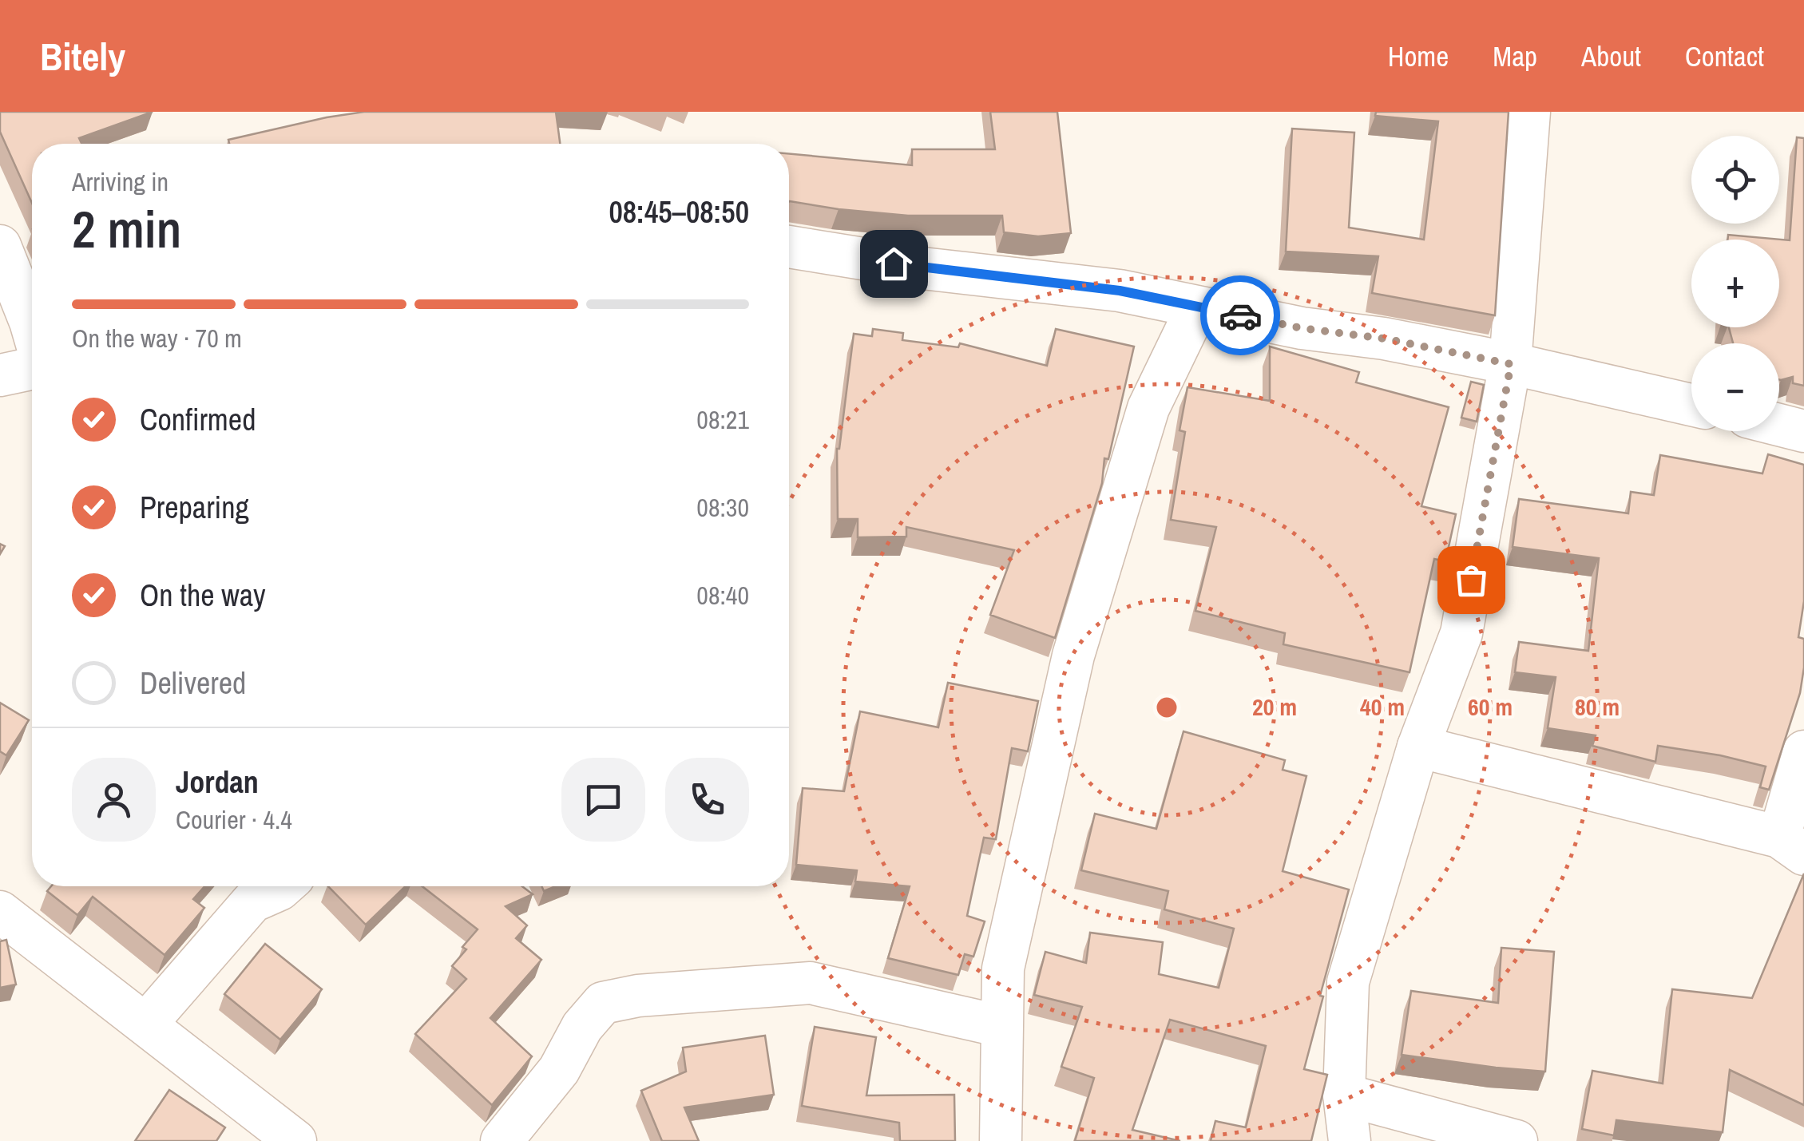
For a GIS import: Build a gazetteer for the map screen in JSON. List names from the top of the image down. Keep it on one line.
{"page":{"header":"Bitely","nav":["Home","Map","About","Contact"],"map_buttons":["+","−"],"heading":["2 min","Arriving in","08:45–08:50"],"panel":["Jordan","Courier · 4.4"],"bar":"On the way · 70 m","list":[["Confirmed","08:21"],["Preparing","08:30"],["On the way","08:40"],"Delivered"]},"rings":["20 m","40 m","60 m","80 m"]}
